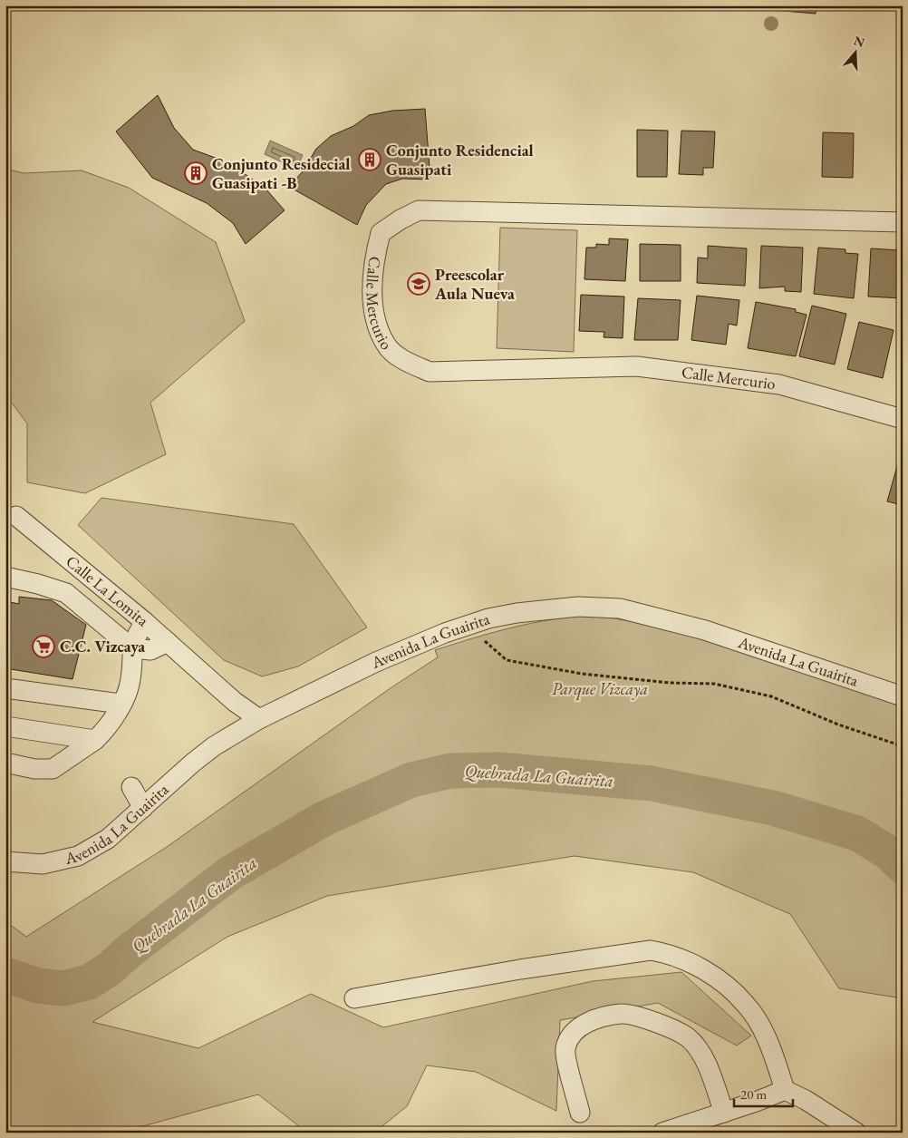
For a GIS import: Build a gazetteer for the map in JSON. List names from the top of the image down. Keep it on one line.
{"streets":{"street":["Calle Mercurio","Calle La Lomita","Avenida La Guairita"]},"crossings":[["Calle La Lomita","Avenida La Guairita"]],"water":["Quebrada La Guairita"],"parks":["Parque Vizcaya"],"places":{"building":["Conjunto Residencial Guasipati","Conjunto Residecial Guasipati -B"],"school or university":["Preescolar Aula Nueva"],"supermarket":["C.C. Vizcaya"]},"scale_bar":"20 m","north":"top"}
